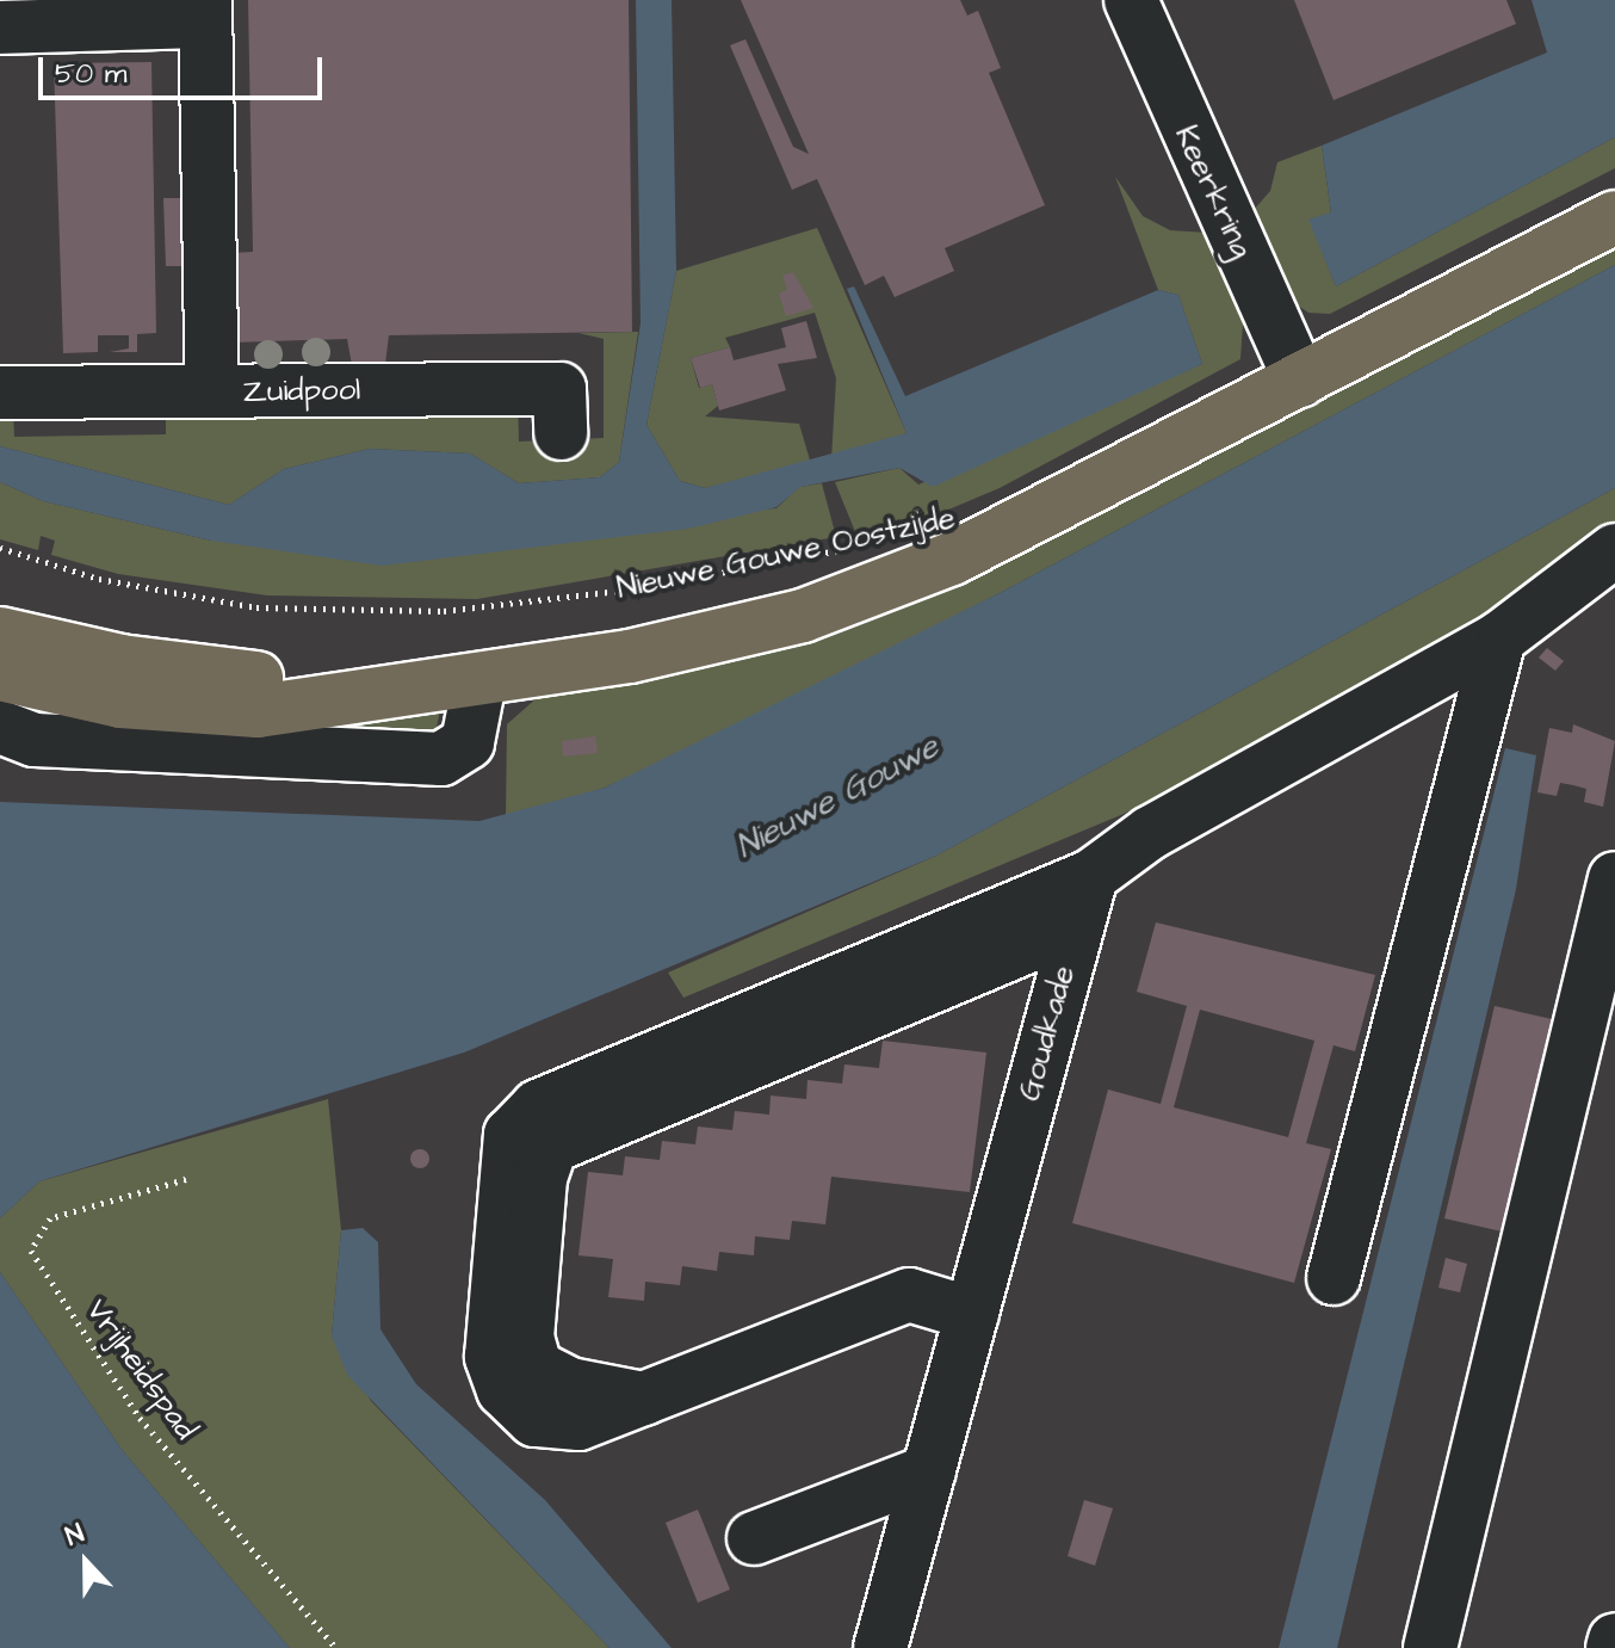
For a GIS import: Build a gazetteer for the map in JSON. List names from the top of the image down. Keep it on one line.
{"streets":{"main road":["Nieuwe Gouwe Oostzijde"],"street":["Keerkring","Zuidpool","Goudkade"],"path":["Vrijheidspad"]},"crossings":[["Keerkring","Nieuwe Gouwe Oostzijde"]],"water":["Nieuwe Gouwe"],"scale_bar":"50 m","north":"top"}
